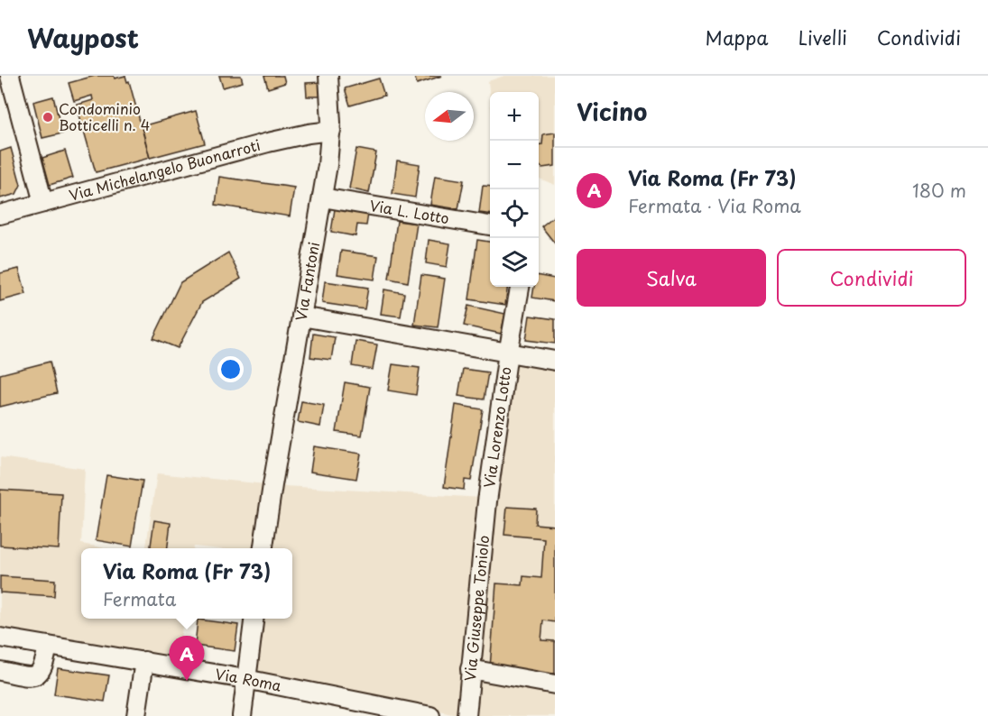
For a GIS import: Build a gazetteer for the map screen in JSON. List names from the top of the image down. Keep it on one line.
{"streets":{"street":["Via Michelangelo Buonarroti","Via L. Lotto","Via Fantoni","Via Lorenzo Lotto","Via Giuseppe Toniolo","Via Roma"]},"crossings":[["Via Michelangelo Buonarroti","Via Fantoni"],["Via L. Lotto","Via Fantoni"],["Via Lorenzo Lotto","Via Giuseppe Toniolo"]],"places":["Condominio Botticelli n. 4"],"north":"left","page":{"header":"Waypost","nav":["Mappa","Livelli","Condividi"],"heading":"Vicino","map_buttons":["+","−"],"list":[{"mark":"A","name":"Via Roma (Fr 73)","note":"Fermata · Via Roma","value":"180 m"}],"buttons":["Salva","Condividi"],"popup":["Via Roma (Fr 73)","Fermata"],"pins":"A"}}
